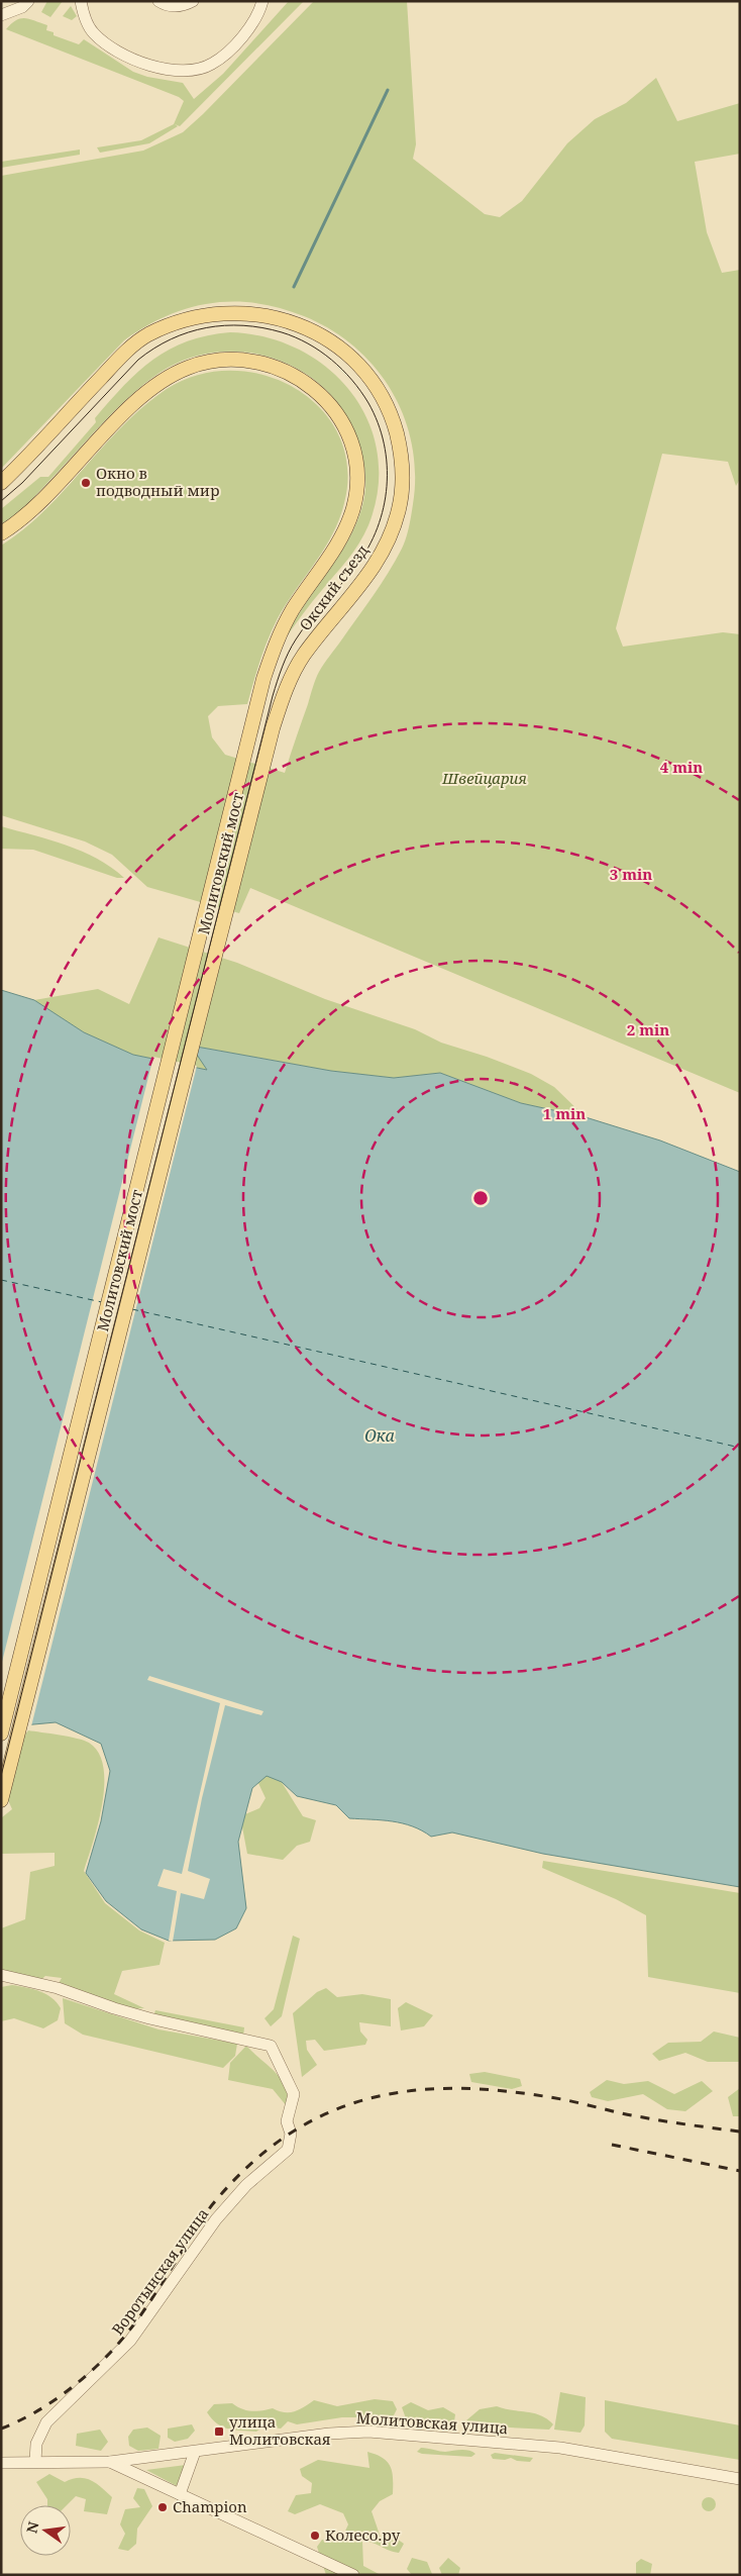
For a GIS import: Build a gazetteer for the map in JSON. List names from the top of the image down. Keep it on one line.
{"streets":{"main road":["Окский съезд","Молитовский мост"],"street":["Воротынская улица","Молитовская улица"]},"crossings":[["Окский съезд","Молитовский мост"],["Воротынская улица","Молитовская улица"]],"water":["Ока"],"parks":["Швейцария"],"places":{"other":["Окно в подводный мир","Champion","Колесо.ру"],"transit":["улица Молитовская"]},"north":"left","rings":["4 min","3 min","2 min","1 min"]}
